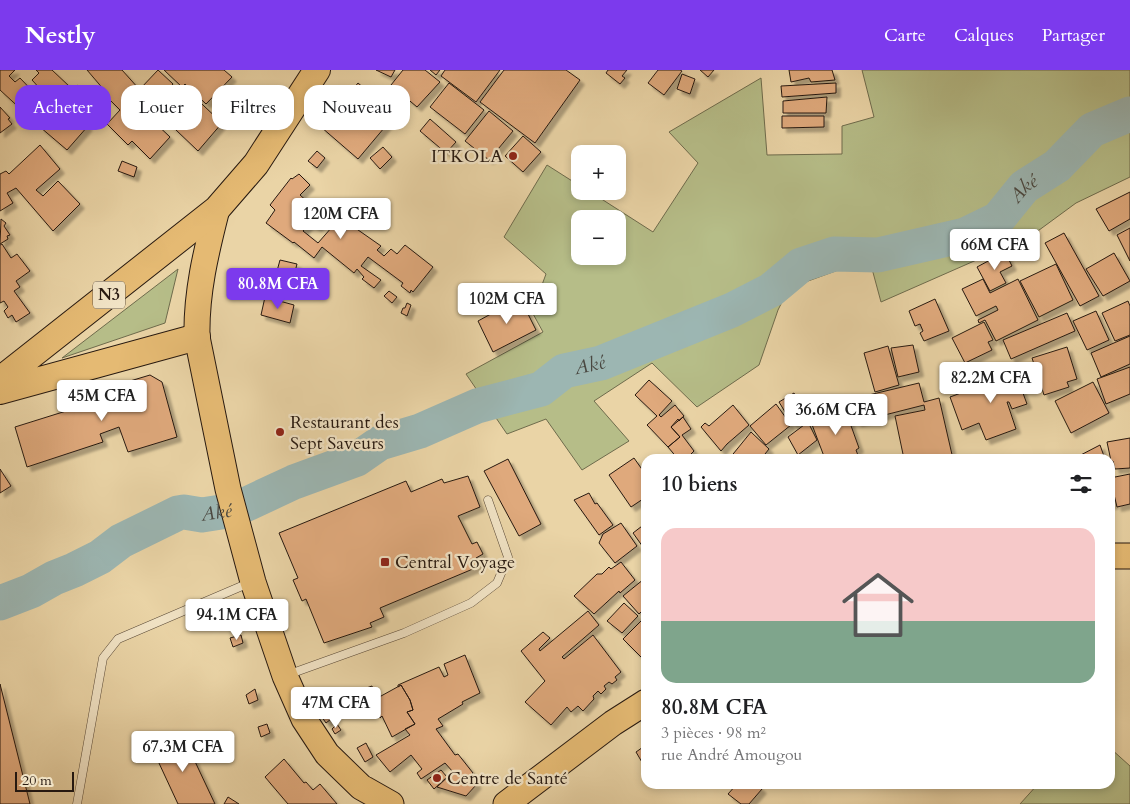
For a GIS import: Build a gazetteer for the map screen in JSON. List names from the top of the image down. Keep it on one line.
{"streets":{"highway":["N3"]},"water":["Aké"],"places":{"other":["ITKOLA","Restaurant des Sept Saveurs","Centre de Santé"],"transit":["Central Voyage"]},"scale_bar":"20 m","page":{"header":"Nestly","nav":["Carte","Calques","Partager"],"chip":["Acheter","Louer","Filtres","Nouveau"],"map_buttons":["+","−"],"price":["120M CFA","66M CFA","80.8M CFA","102M CFA","82.2M CFA","45M CFA","36.6M CFA","94.1M CFA","47M CFA","67.3M CFA"],"heading":"10 biens","list":[{"name":"80.8M CFA","note":"3 pièces · 98 m² · rue André Amougou"}],"scale":"20 m"}}
